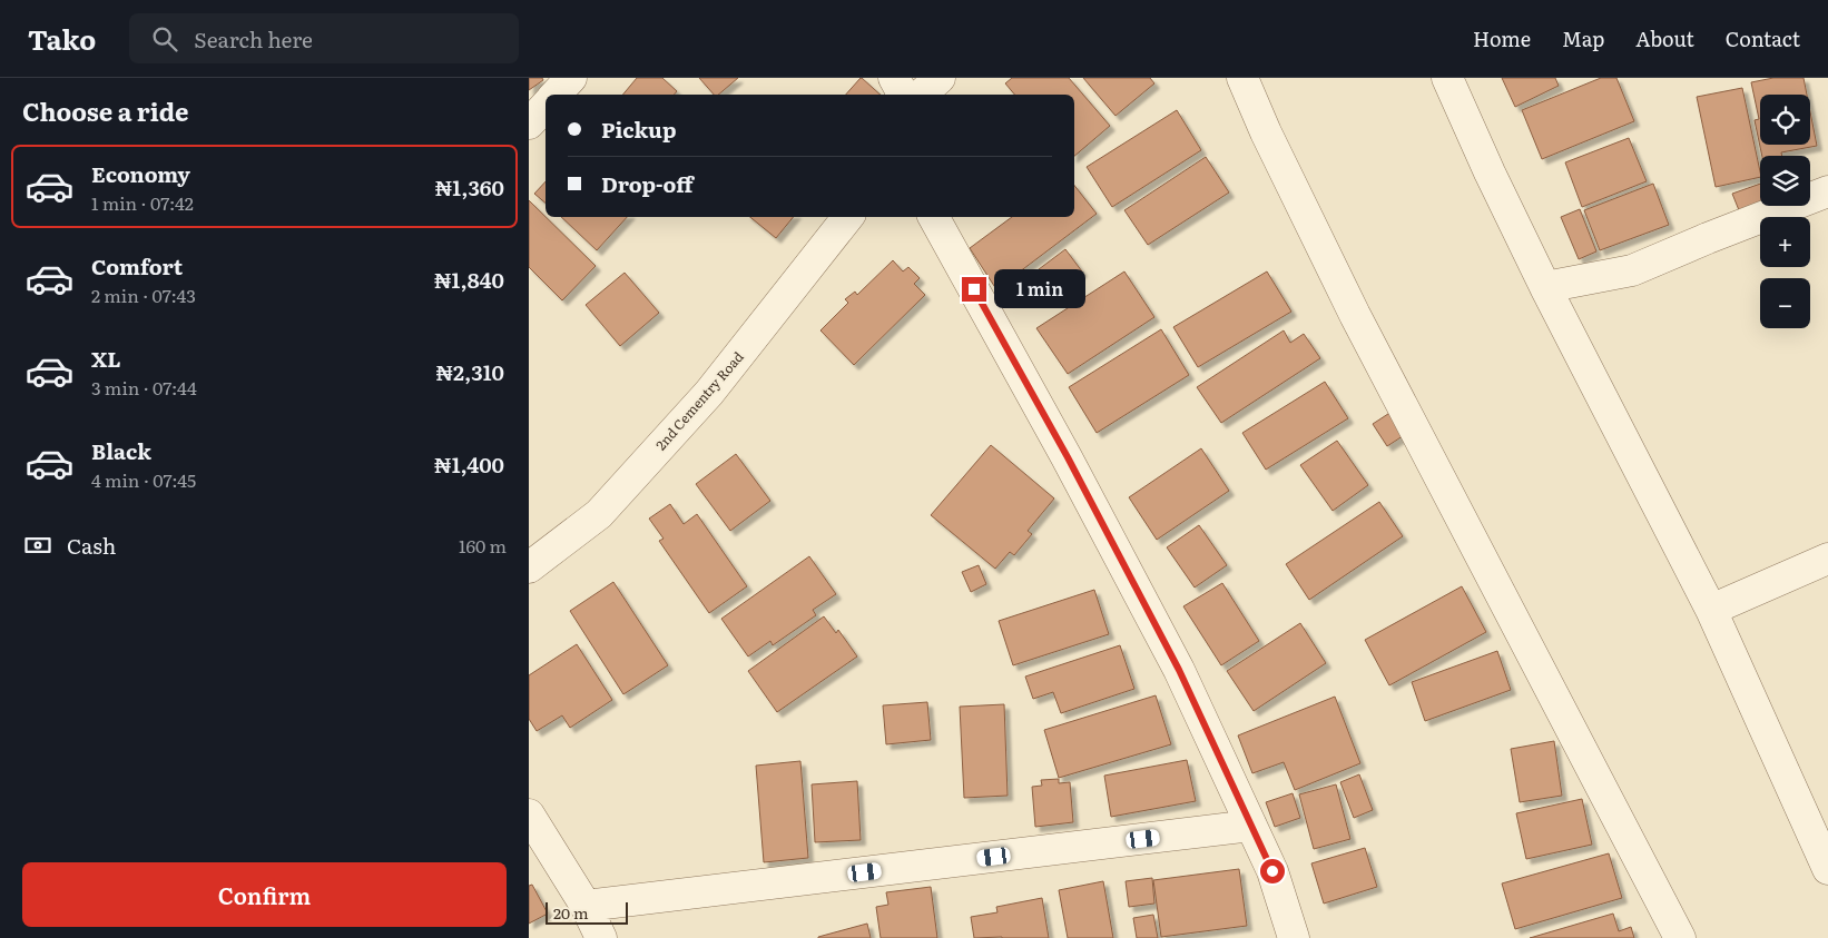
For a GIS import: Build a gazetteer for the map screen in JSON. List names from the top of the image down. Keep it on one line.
{"streets":{"street":["2nd Cementry Road"]},"scale_bar":"20 m","page":{"header":"Tako","search":"Search here","nav":["Home","Map","About","Contact"],"heading":"Choose a ride","map_buttons":["+","−"],"banner":["Pickup","Drop-off"],"list":[{"name":"Economy","note":"1 min · 07:42","value":"₦1,360"},{"name":"Comfort","note":"2 min · 07:43","value":"₦1,840"},{"name":"XL","note":"3 min · 07:44","value":"₦2,310"},{"name":"Black","note":"4 min · 07:45","value":"₦1,400"}],"bubble":"1 min","pay":["Cash","160 m"],"buttons":"Confirm","scale":"20 m"}}
